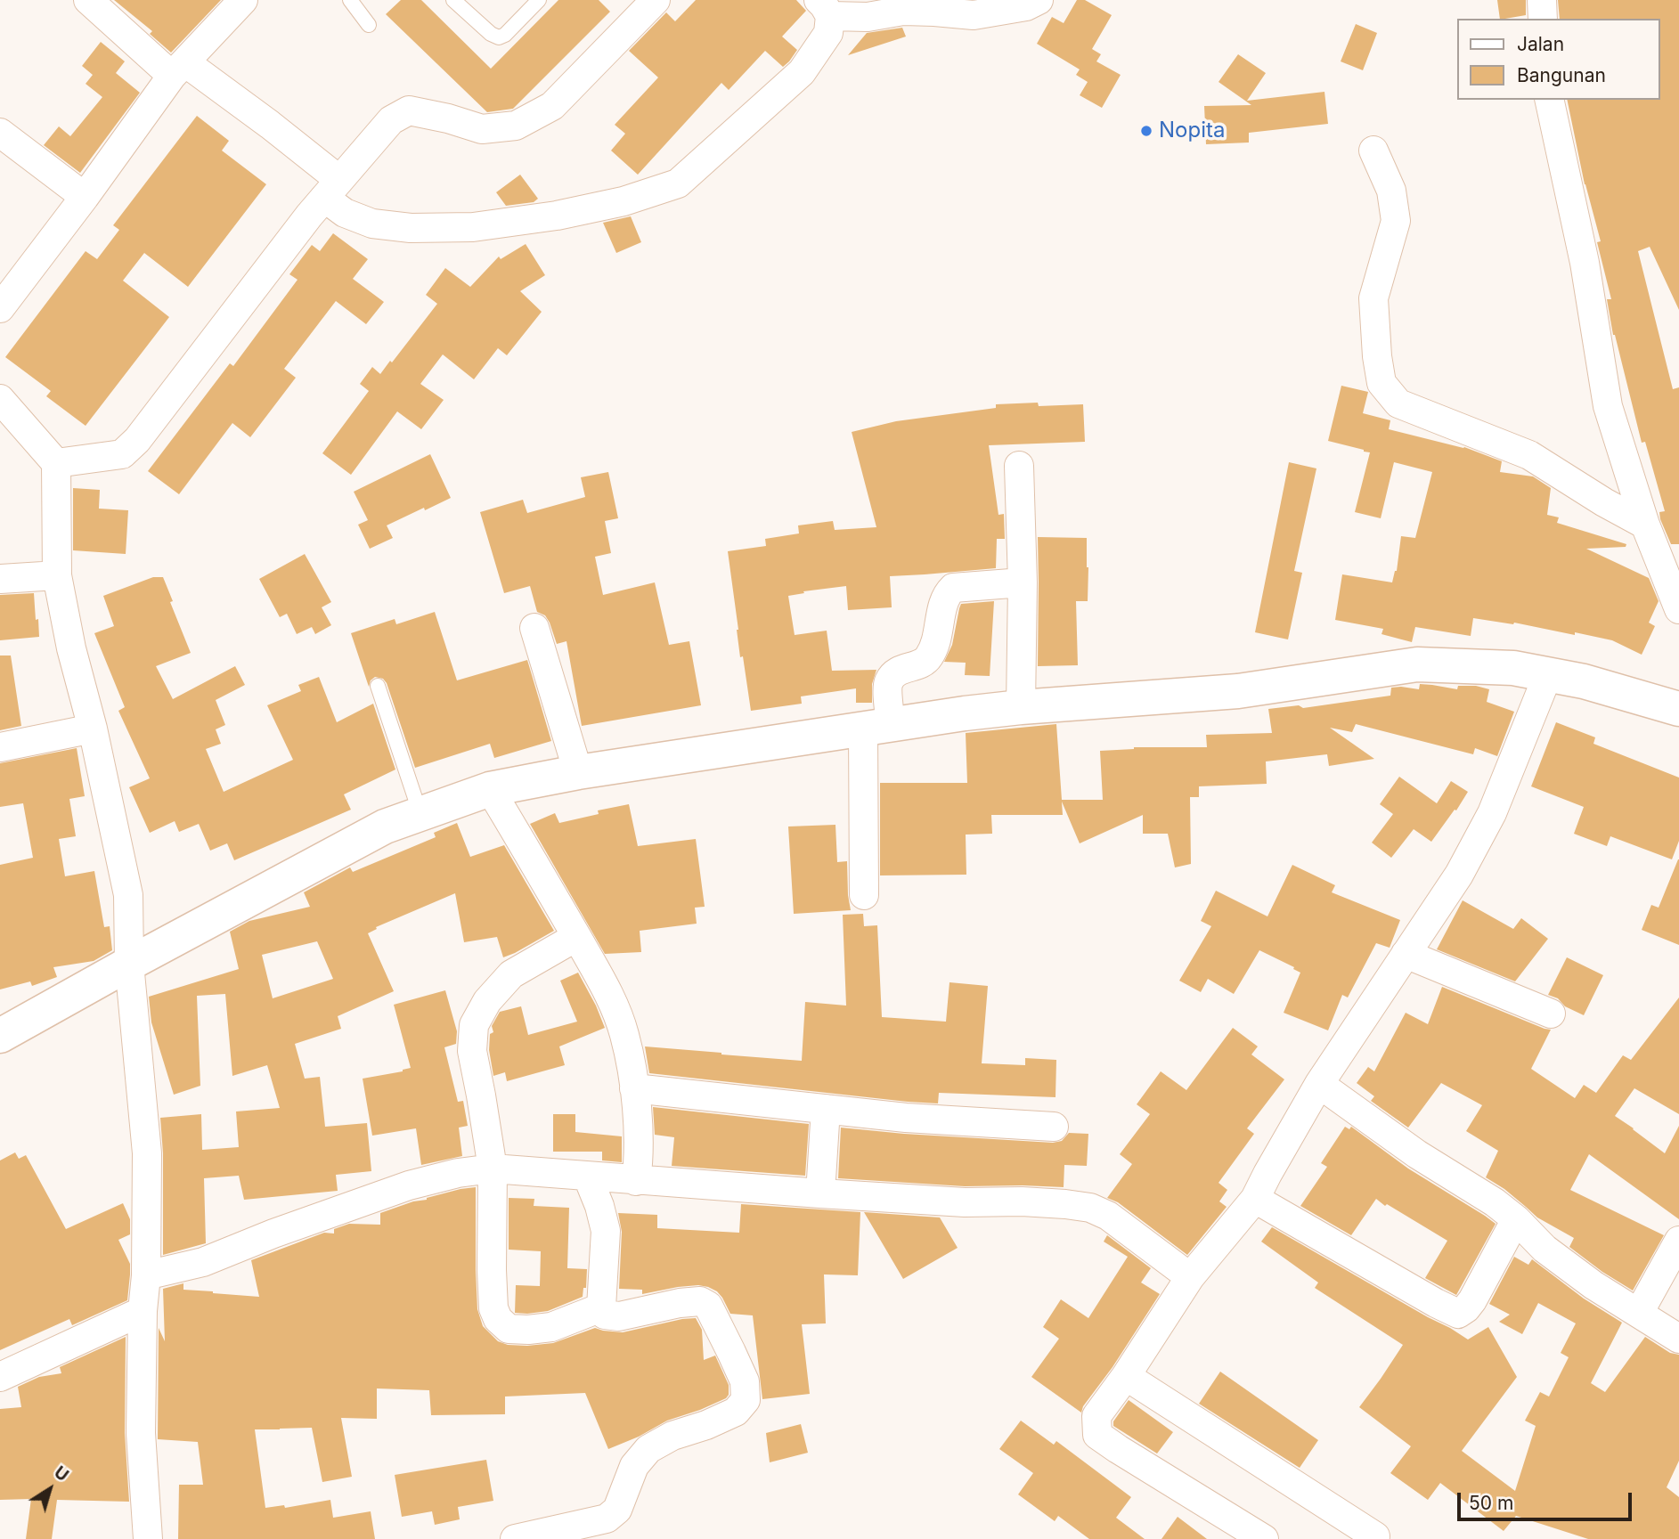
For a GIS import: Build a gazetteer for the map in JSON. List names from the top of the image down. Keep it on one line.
{"places":["Nopita"],"legend":["Jalan","Bangunan"],"scale_bar":"50 m","north":"top right"}
